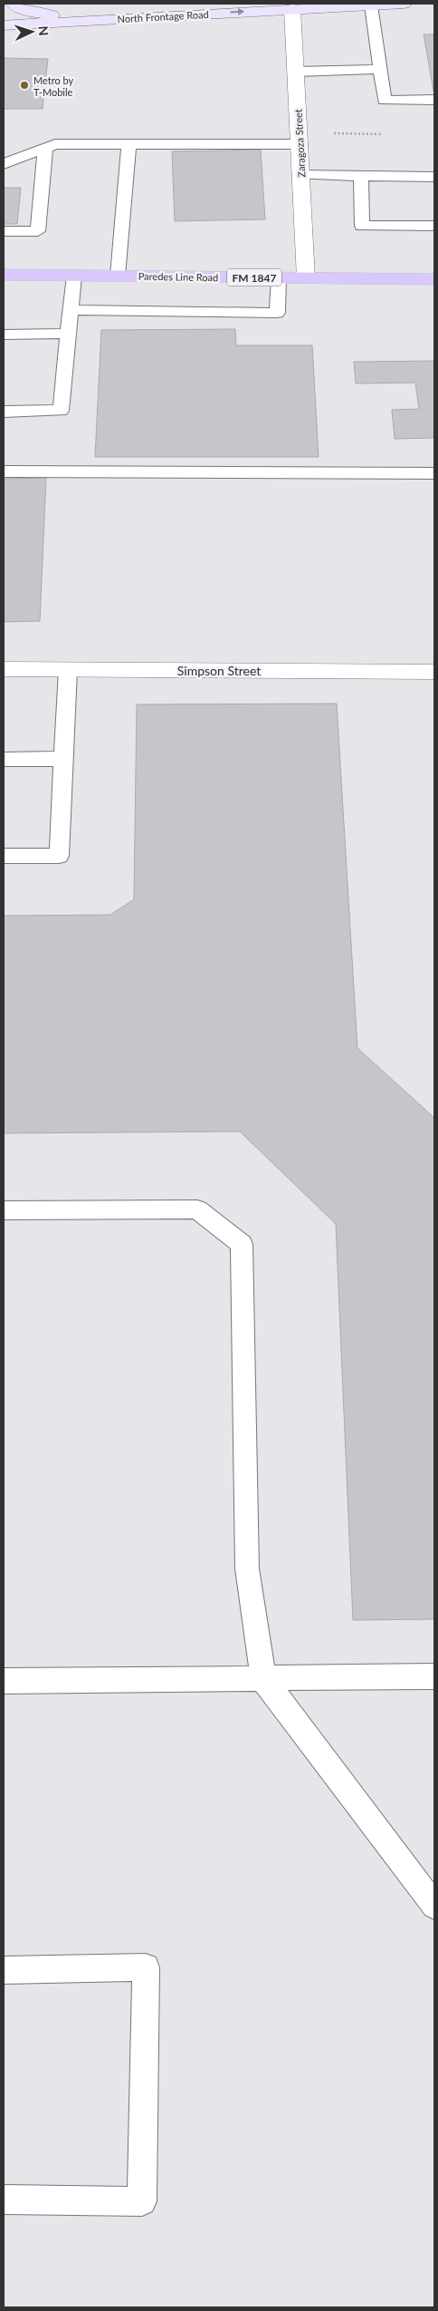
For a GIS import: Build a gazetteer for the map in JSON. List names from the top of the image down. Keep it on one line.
{"streets":{"main road":["North Frontage Road","Paredes Line Road","FM 1847"],"street":["Zaragoza Street","Simpson Street"]},"crossings":[["North Frontage Road","Zaragoza Street"],["Zaragoza Street","Paredes Line Road"]],"one_way":["North Frontage Road"],"places":["Metro by T-Mobile"],"north":"right"}
